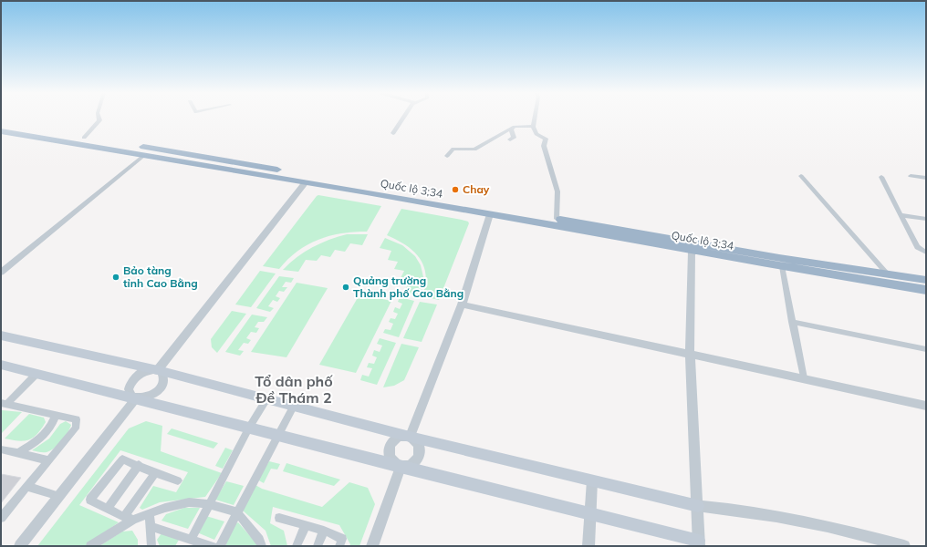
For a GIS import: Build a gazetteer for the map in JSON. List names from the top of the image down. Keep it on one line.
{"streets":{"highway":["Quốc lộ 3;34"]},"districts":["Tổ dân phố Đề Thám 2"],"places":["Chay","Bảo tàng tỉnh Cao Bằng","Quảng trường Thành phố Cao Bằng"]}
